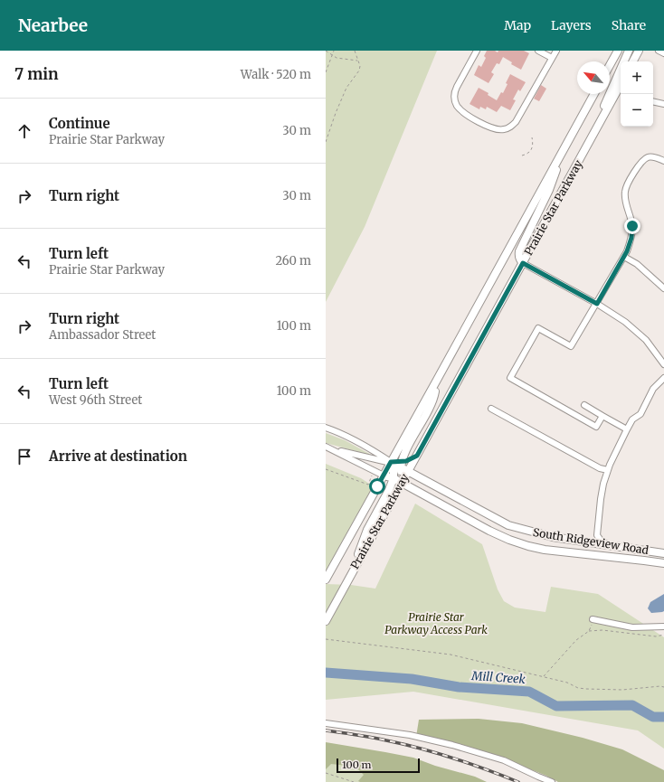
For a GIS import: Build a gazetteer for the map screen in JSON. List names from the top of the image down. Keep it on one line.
{"streets":{"main road":["Prairie Star Parkway","South Ridgeview Road"]},"crossings":[["Prairie Star Parkway","South Ridgeview Road"]],"water":["Mill Creek"],"parks":["Prairie Star Parkway Access Park"],"scale_bar":"100 m","north":"top left","page":{"header":"Nearbee","nav":["Map","Layers","Share"],"heading":["7 min","Walk · 520 m"],"map_buttons":["+","−"],"list":[["Continue","Prairie Star Parkway","30 m"],["Turn right","30 m"],["Turn left","Prairie Star Parkway","260 m"],["Turn right","Ambassador Street","100 m"],["Turn left","West 96th Street","100 m"],"Arrive at destination"],"scale":"100 m"}}
